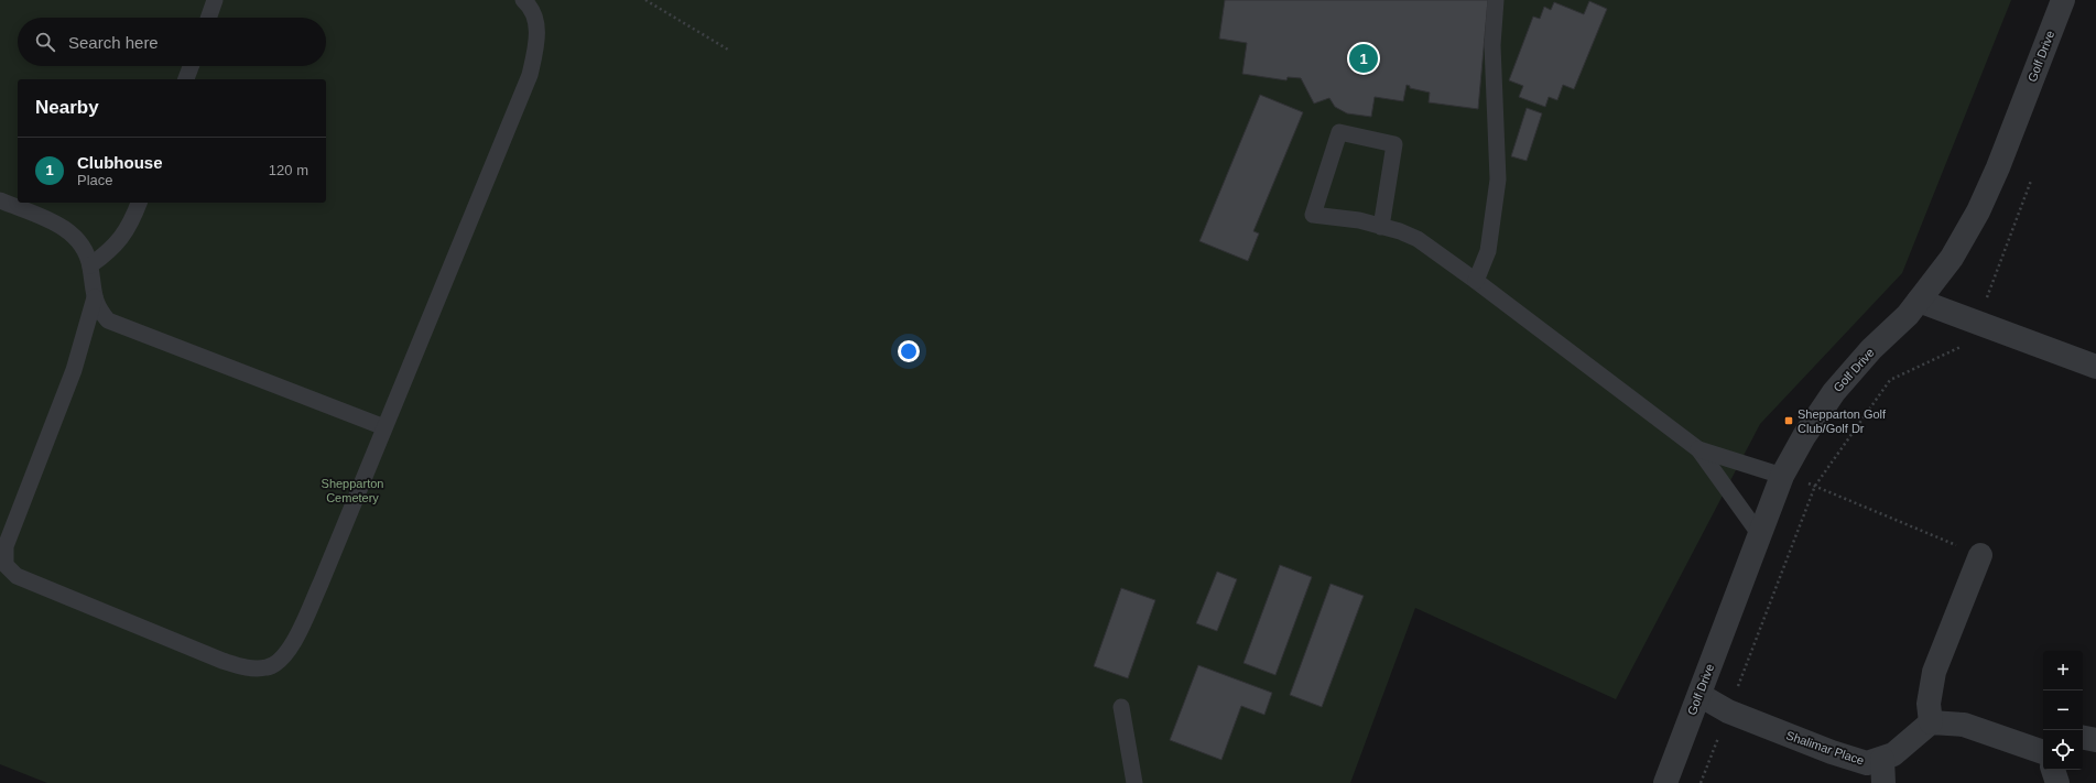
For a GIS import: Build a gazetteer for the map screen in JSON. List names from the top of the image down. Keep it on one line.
{"streets":{"street":["Golf Drive","Shalimar Place"]},"crossings":[["Golf Drive","Shalimar Place"]],"parks":["Shepparton Cemetery"],"places":{"transit":["Shepparton Golf Club/Golf Dr"]},"page":{"search":"Search here","pins":"1","heading":"Nearby","list":[{"mark":"1","name":"Clubhouse","note":"Place","value":"120 m"}],"map_buttons":["+","−"]}}
